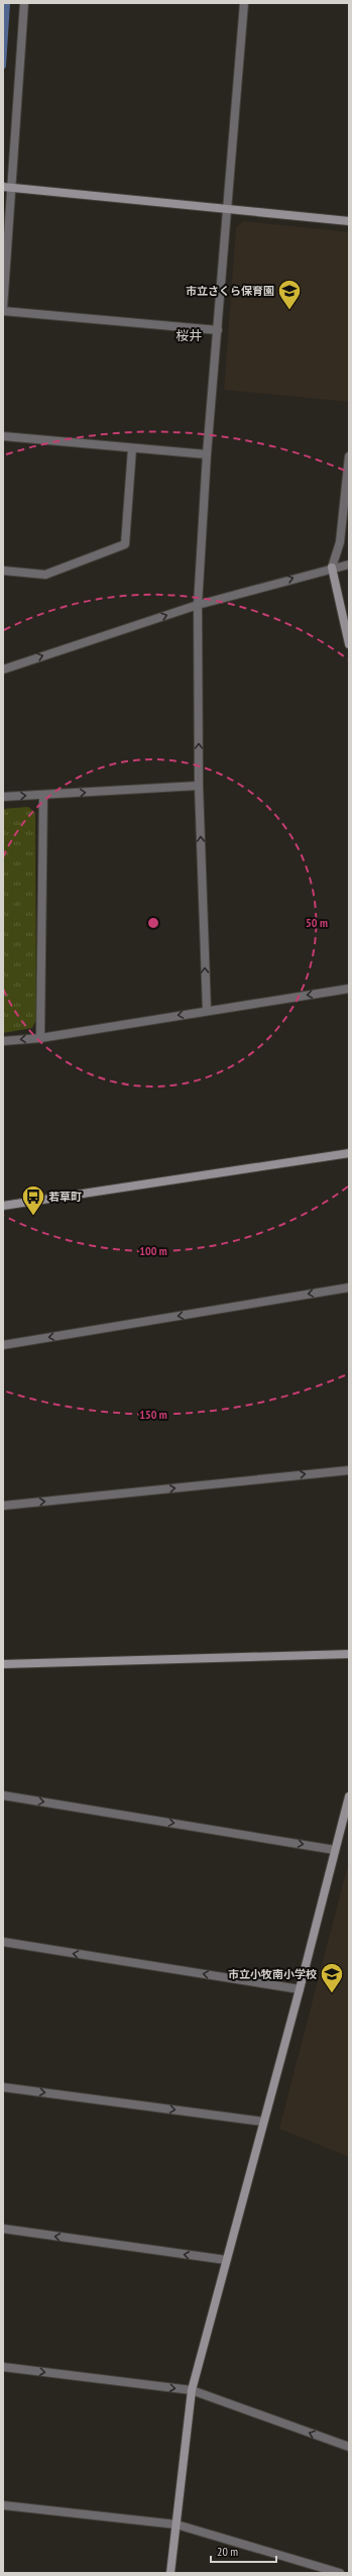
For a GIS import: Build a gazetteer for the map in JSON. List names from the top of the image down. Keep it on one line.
{"districts":["桜井"],"places":{"school or university":["市立さくら保育園","市立小牧南小学校"],"bus stop":["若草町"]},"scale_bar":"20 m","rings":["50 m","100 m","150 m"]}
